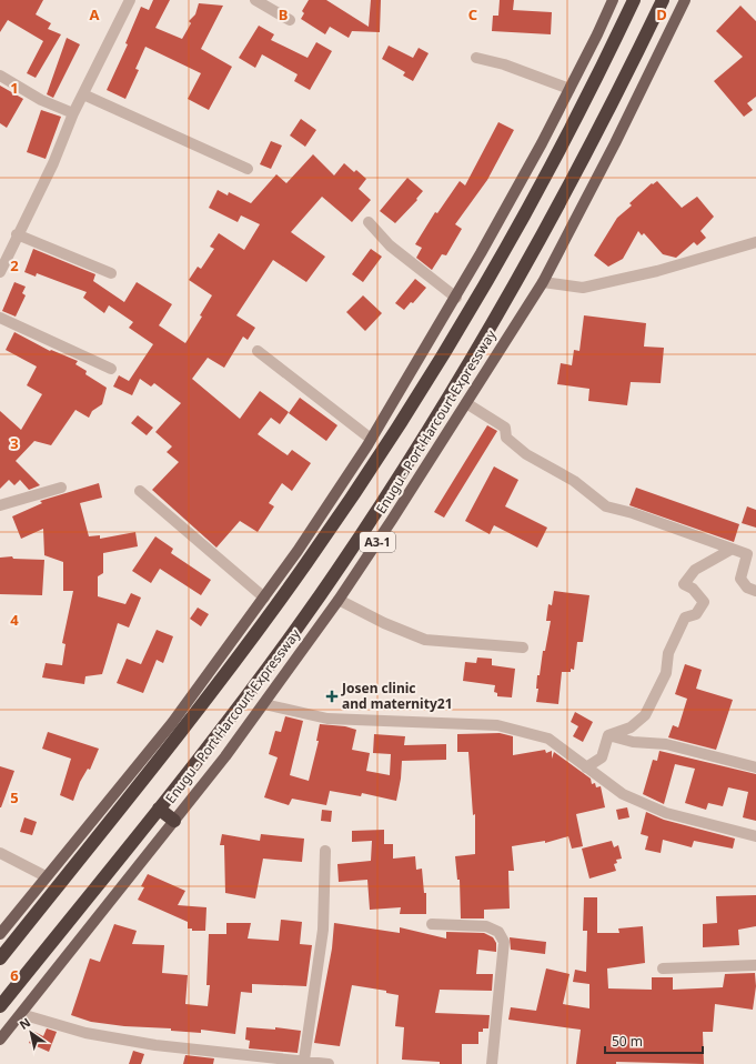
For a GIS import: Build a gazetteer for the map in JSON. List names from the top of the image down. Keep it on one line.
{"streets":{"highway":["Enugu - Port Harcourt Expressway","A3-1"]},"places":{"health":["Josen clinic and maternity21"]},"scale_bar":"50 m","north":"top left","grid":{"columns":["A","B","C","D"],"rows":["1","2","3","4","5","6"]}}
